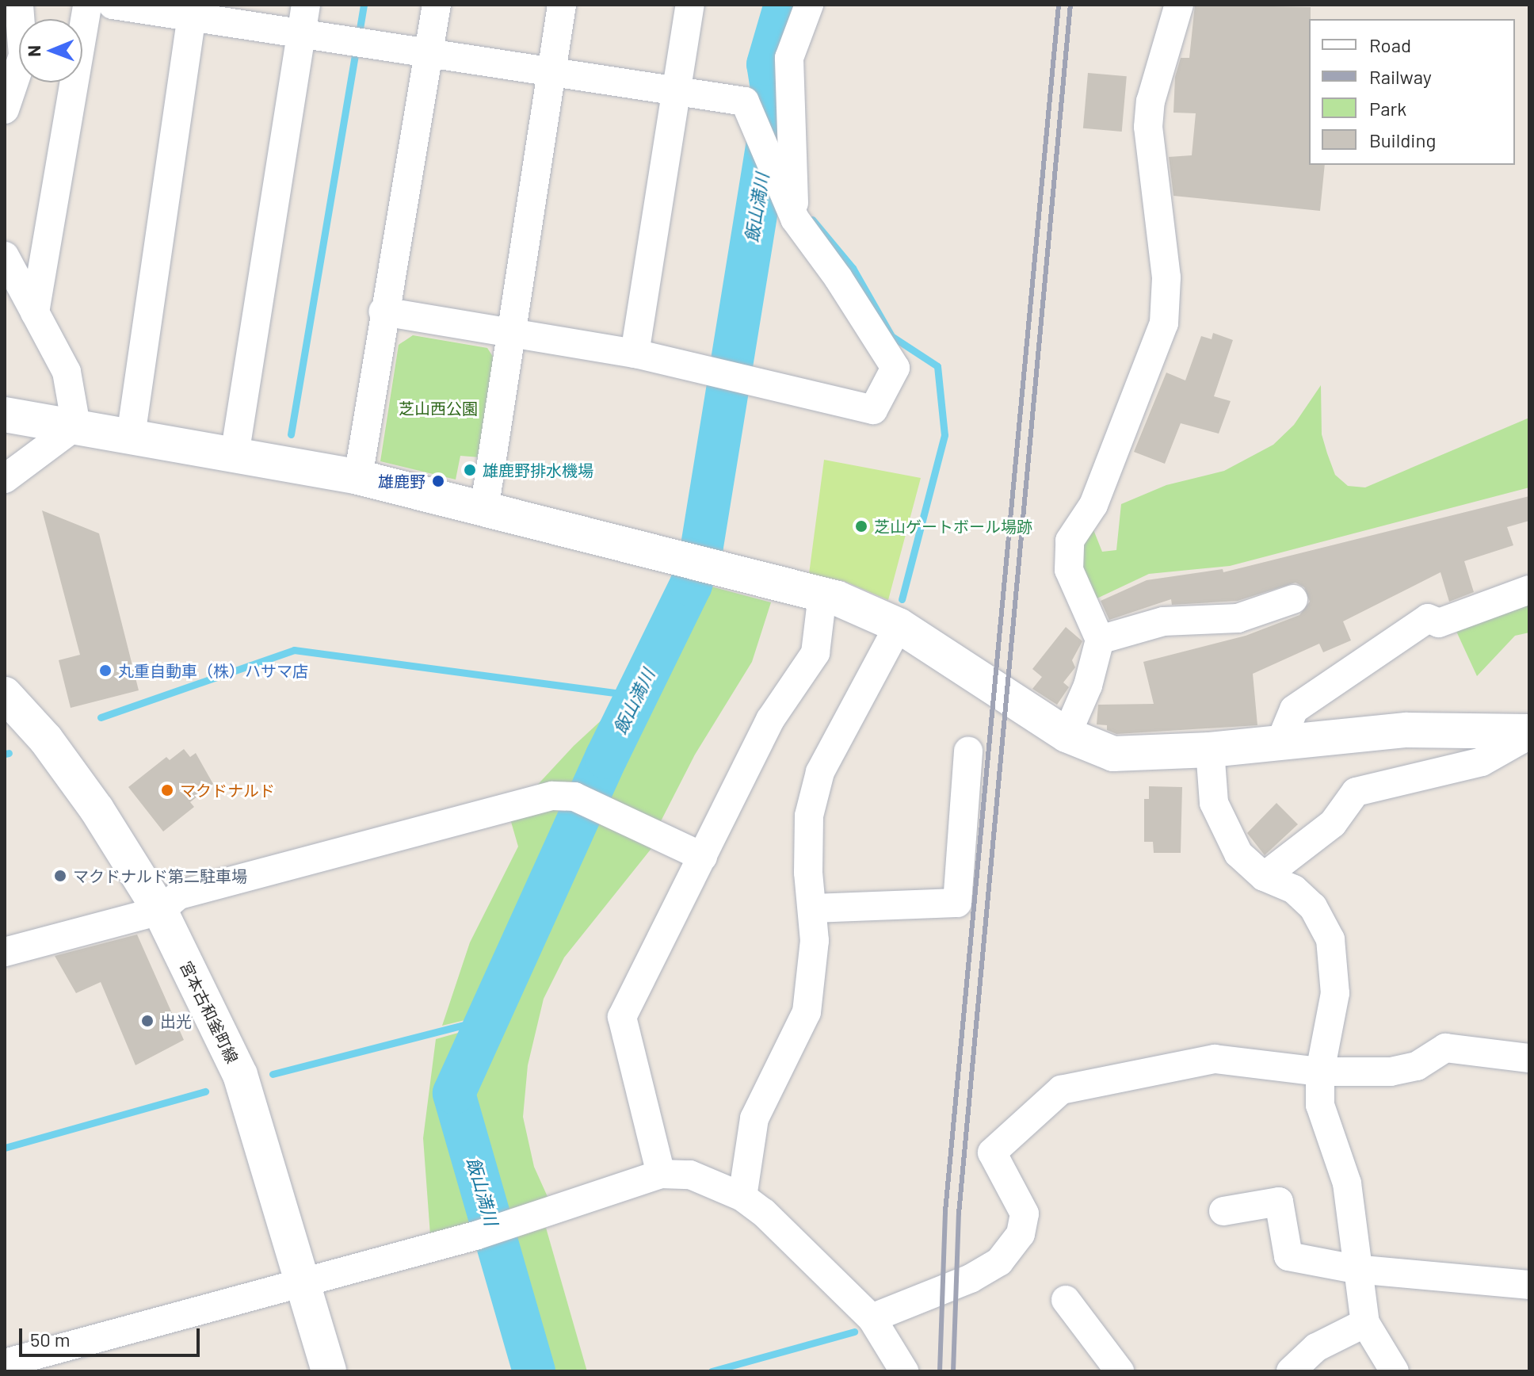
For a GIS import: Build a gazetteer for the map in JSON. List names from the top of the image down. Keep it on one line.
{"streets":{"street":["宮本古和釜町線"]},"water":["飯山満川"],"parks":["芝山西公園"],"places":["雄鹿野排水機場","雄鹿野","芝山ゲートボール場跡","丸重自動車（株）ハサマ店","マクドナルド","マクドナルド第二駐車場","出光"],"legend":["Road","Railway","Park","Building"],"scale_bar":"50 m","north":"left"}
